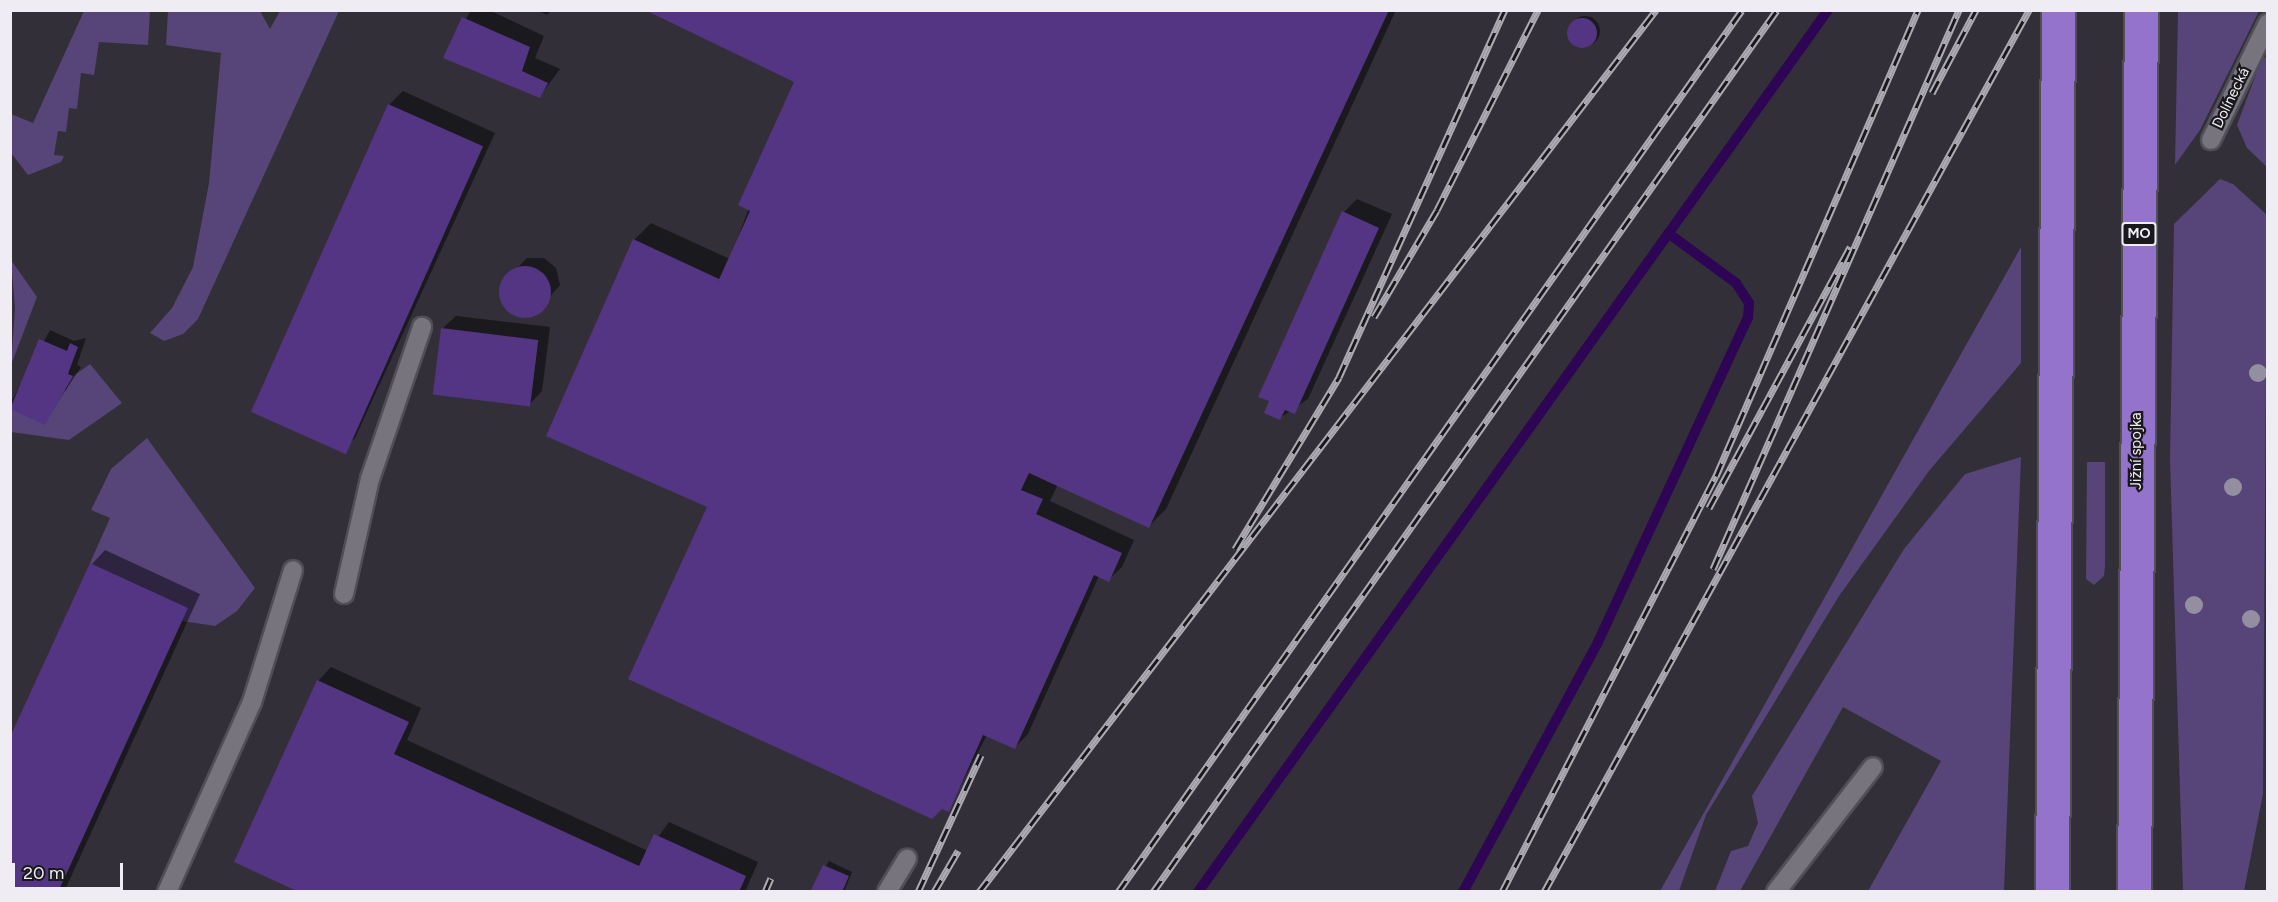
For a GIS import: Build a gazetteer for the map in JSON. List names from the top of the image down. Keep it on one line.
{"streets":{"highway":["MO","Jižní spojka"],"lane":["Dolínecká"]},"scale_bar":"20 m"}
